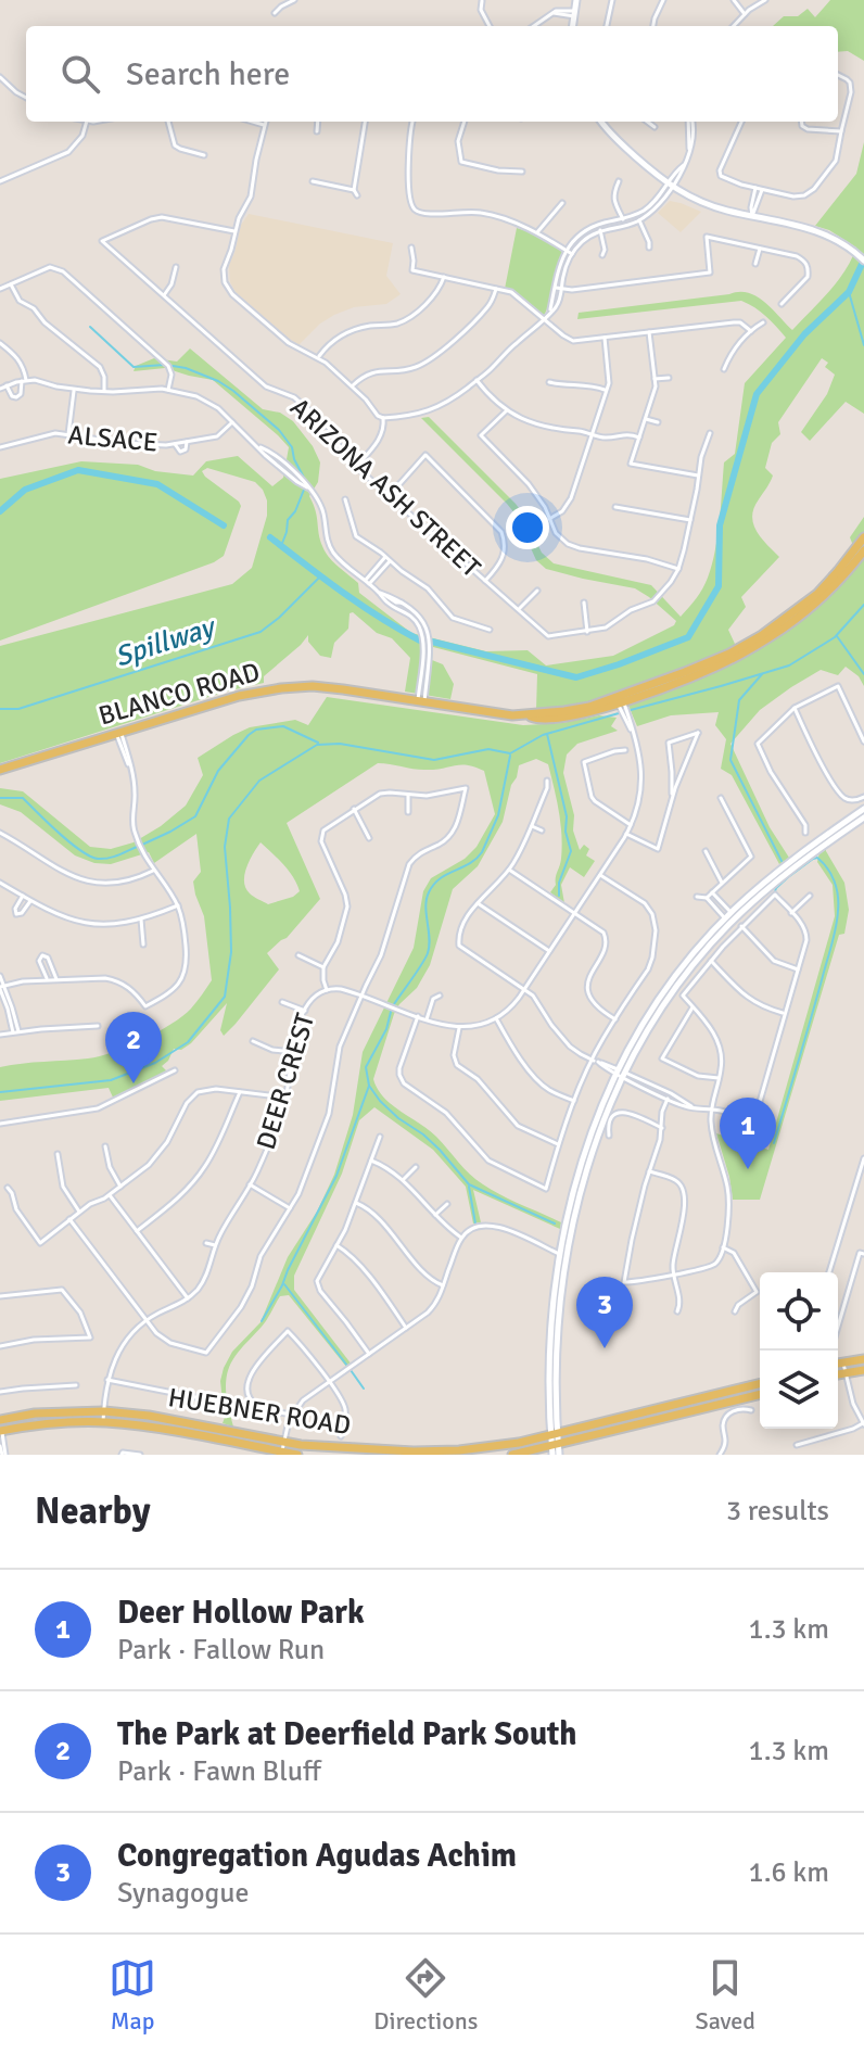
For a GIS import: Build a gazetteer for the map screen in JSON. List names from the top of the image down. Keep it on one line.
{"streets":{"main road":["BLANCO ROAD","HUEBNER ROAD"],"street":["ALSACE","ARIZONA ASH STREET","DEER CREST"]},"water":["Spillway"],"page":{"search":"Search here","pins":["2","1","3"],"heading":["Nearby","3 results"],"list":[{"mark":"1","name":"Deer Hollow Park","note":"Park · Fallow Run","value":"1.3 km"},{"mark":"2","name":"The Park at Deerfield Park South","note":"Park · Fawn Bluff","value":"1.3 km"},{"mark":"3","name":"Congregation Agudas Achim","note":"Synagogue","value":"1.6 km"}],"nav":["Map","Directions","Saved"]}}
